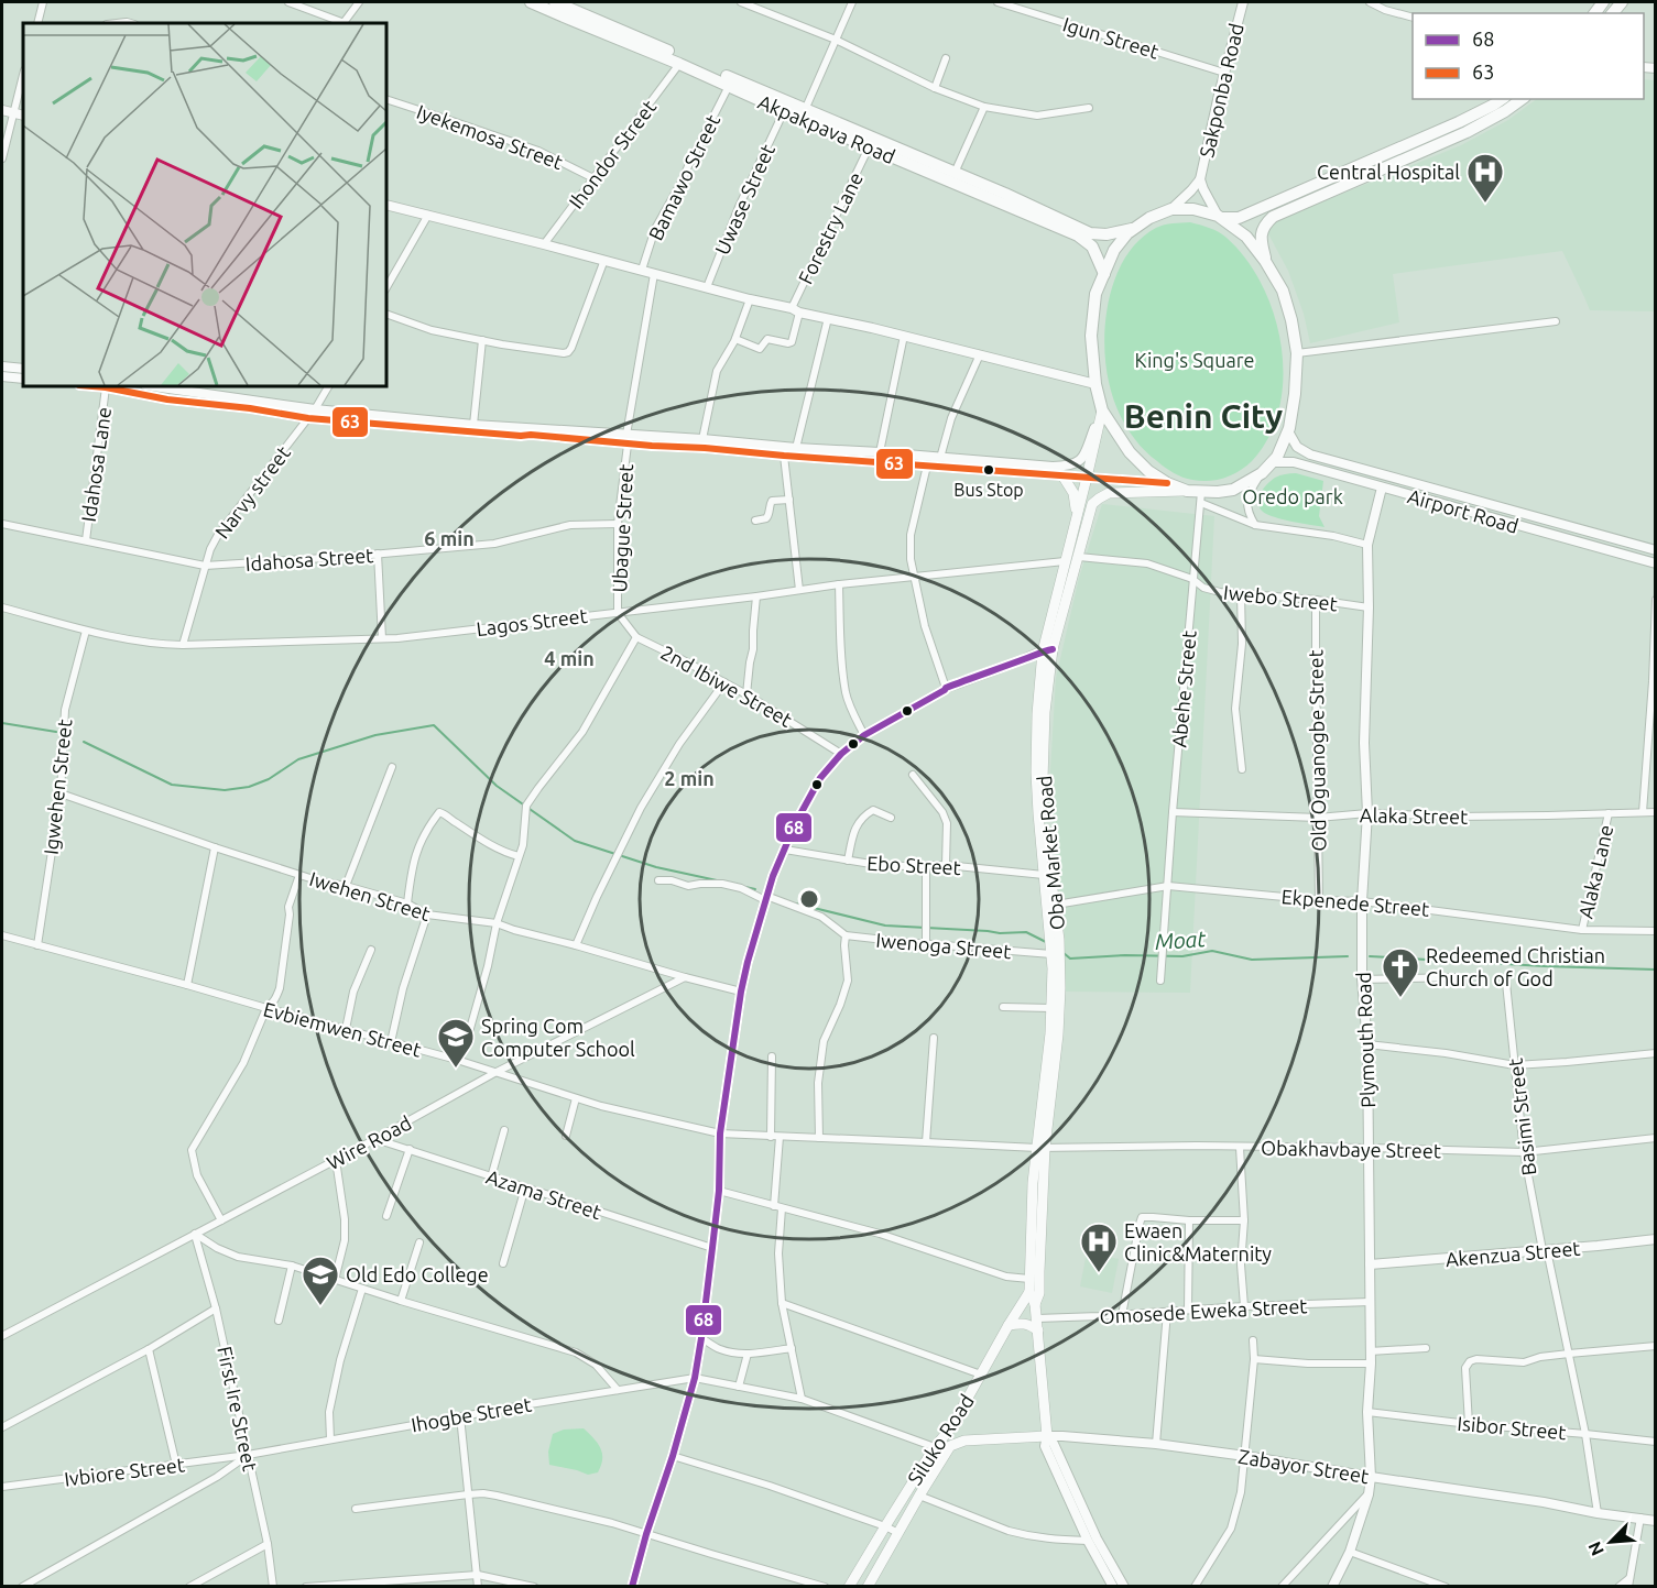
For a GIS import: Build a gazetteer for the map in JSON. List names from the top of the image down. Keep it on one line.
{"streets":{"highway":["Akpakpava Road"],"main road":["Oba Market Road","Siluko Road","Zabayor Street"],"street":["Igun Street","Sakponba Road","Iyekemosa Street","Ihondor Street","Bamawo Street","Uwase Street","Forestry Lane","Idahosa Lane","Narvy street","Airport Road","Ubague Street","Idahosa Street","Iwebo Street","Lagos Street","2nd Ibiwe Street","Abehe Street","Old Oguanogbe Street","Igwehen Street","Alaka Street","Ebo Street","Alaka Lane","Iwehen Street","Ekpenede Street","Iwenoga Street","Evbiemwen Street","Plymouth Road","Basimi Street","Wire Road","Obakhavbaye Street","Azama Street","Akenzua Street","Omosede Eweka Street","First Ire Street","Ihogbe Street","Isibor Street","Ivbiore Street"]},"crossings":[["Igun Street","Sakponba Road"],["Akpakpava Road","Ihondor Street"],["Akpakpava Road","Bamawo Street"],["Akpakpava Road","Uwase Street"],["Akpakpava Road","Forestry Lane"],["Iyekemosa Street","Ihondor Street"],["Idahosa Lane","Idahosa Street"],["Narvy street","Idahosa Street"],["Narvy street","Lagos Street"],["Airport Road","Plymouth Road"],["Ubague Street","Idahosa Street"],["Ubague Street","Lagos Street"],["Ubague Street","2nd Ibiwe Street"],["Iwebo Street","Abehe Street"],["Iwebo Street","Old Oguanogbe Street"],["Iwebo Street","Oba Market Road"],["Iwebo Street","Plymouth Road"],["Lagos Street","2nd Ibiwe Street"],["Lagos Street","Igwehen Street"],["Lagos Street","Oba Market Road"],["Abehe Street","Alaka Street"],["Abehe Street","Ekpenede Street"],["Old Oguanogbe Street","Alaka Street"],["Old Oguanogbe Street","Ekpenede Street"],["Igwehen Street","Iwehen Street"],["Igwehen Street","Evbiemwen Street"],["Alaka Street","Alaka Lane"],["Alaka Street","Plymouth Road"],["Oba Market Road","Ebo Street"],["Oba Market Road","Ekpenede Street"],["Oba Market Road","Iwenoga Street"],["Oba Market Road","Obakhavbaye Street"],["Oba Market Road","Siluko Road"],["Alaka Lane","Ekpenede Street"],["Iwehen Street","Wire Road"],["Ekpenede Street","Plymouth Road"],["Evbiemwen Street","Wire Road"],["Evbiemwen Street","Obakhavbaye Street"],["Plymouth Road","Obakhavbaye Street"],["Plymouth Road","Akenzua Street"],["Plymouth Road","Omosede Eweka Street"],["Plymouth Road","Isibor Street"],["Plymouth Road","Zabayor Street"],["Basimi Street","Obakhavbaye Street"],["Basimi Street","Akenzua Street"],["Basimi Street","Isibor Street"],["Basimi Street","Zabayor Street"],["Wire Road","Azama Street"],["Wire Road","First Ire Street"],["First Ire Street","Ihogbe Street"],["First Ire Street","Ivbiore Street"],["Ihogbe Street","Ivbiore Street"],["Siluko Road","Zabayor Street"]],"districts":["Benin City"],"water":["Moat"],"parks":["King's Square","Oredo park"],"places":{"hospital":["Central Hospital","Ewaen Clinic&Maternity"],"other":["Bus Stop"],"church":["Redeemed Christian Church of God"],"school or university":["Spring Com Computer School","Old Edo College"]},"lines":["transit line 63","transit line 68"],"legend":["68","63"],"north":"bottom left","rings":["6 min","4 min","2 min"]}
